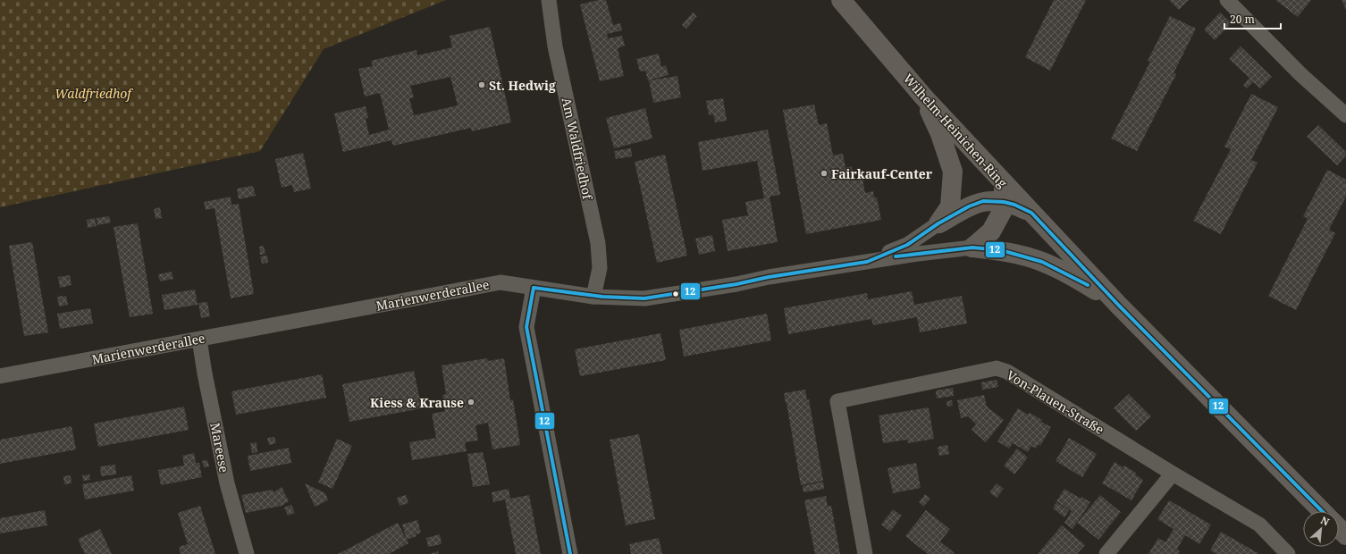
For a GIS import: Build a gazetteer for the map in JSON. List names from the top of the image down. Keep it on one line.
{"streets":{"main road":["Wilhelm-Heinichen-Ring"],"street":["Am Waldfriedhof","Marienwerderallee","Von-Plauen-Straße","Mareese"]},"crossings":[["Am Waldfriedhof","Marienwerderallee"],["Marienwerderallee","Mareese"]],"parks":["Waldfriedhof"],"places":["St. Hedwig","Fairkauf-Center","Kiess & Krause"],"lines":["transit line 12"],"scale_bar":"20 m","north":"top right"}
